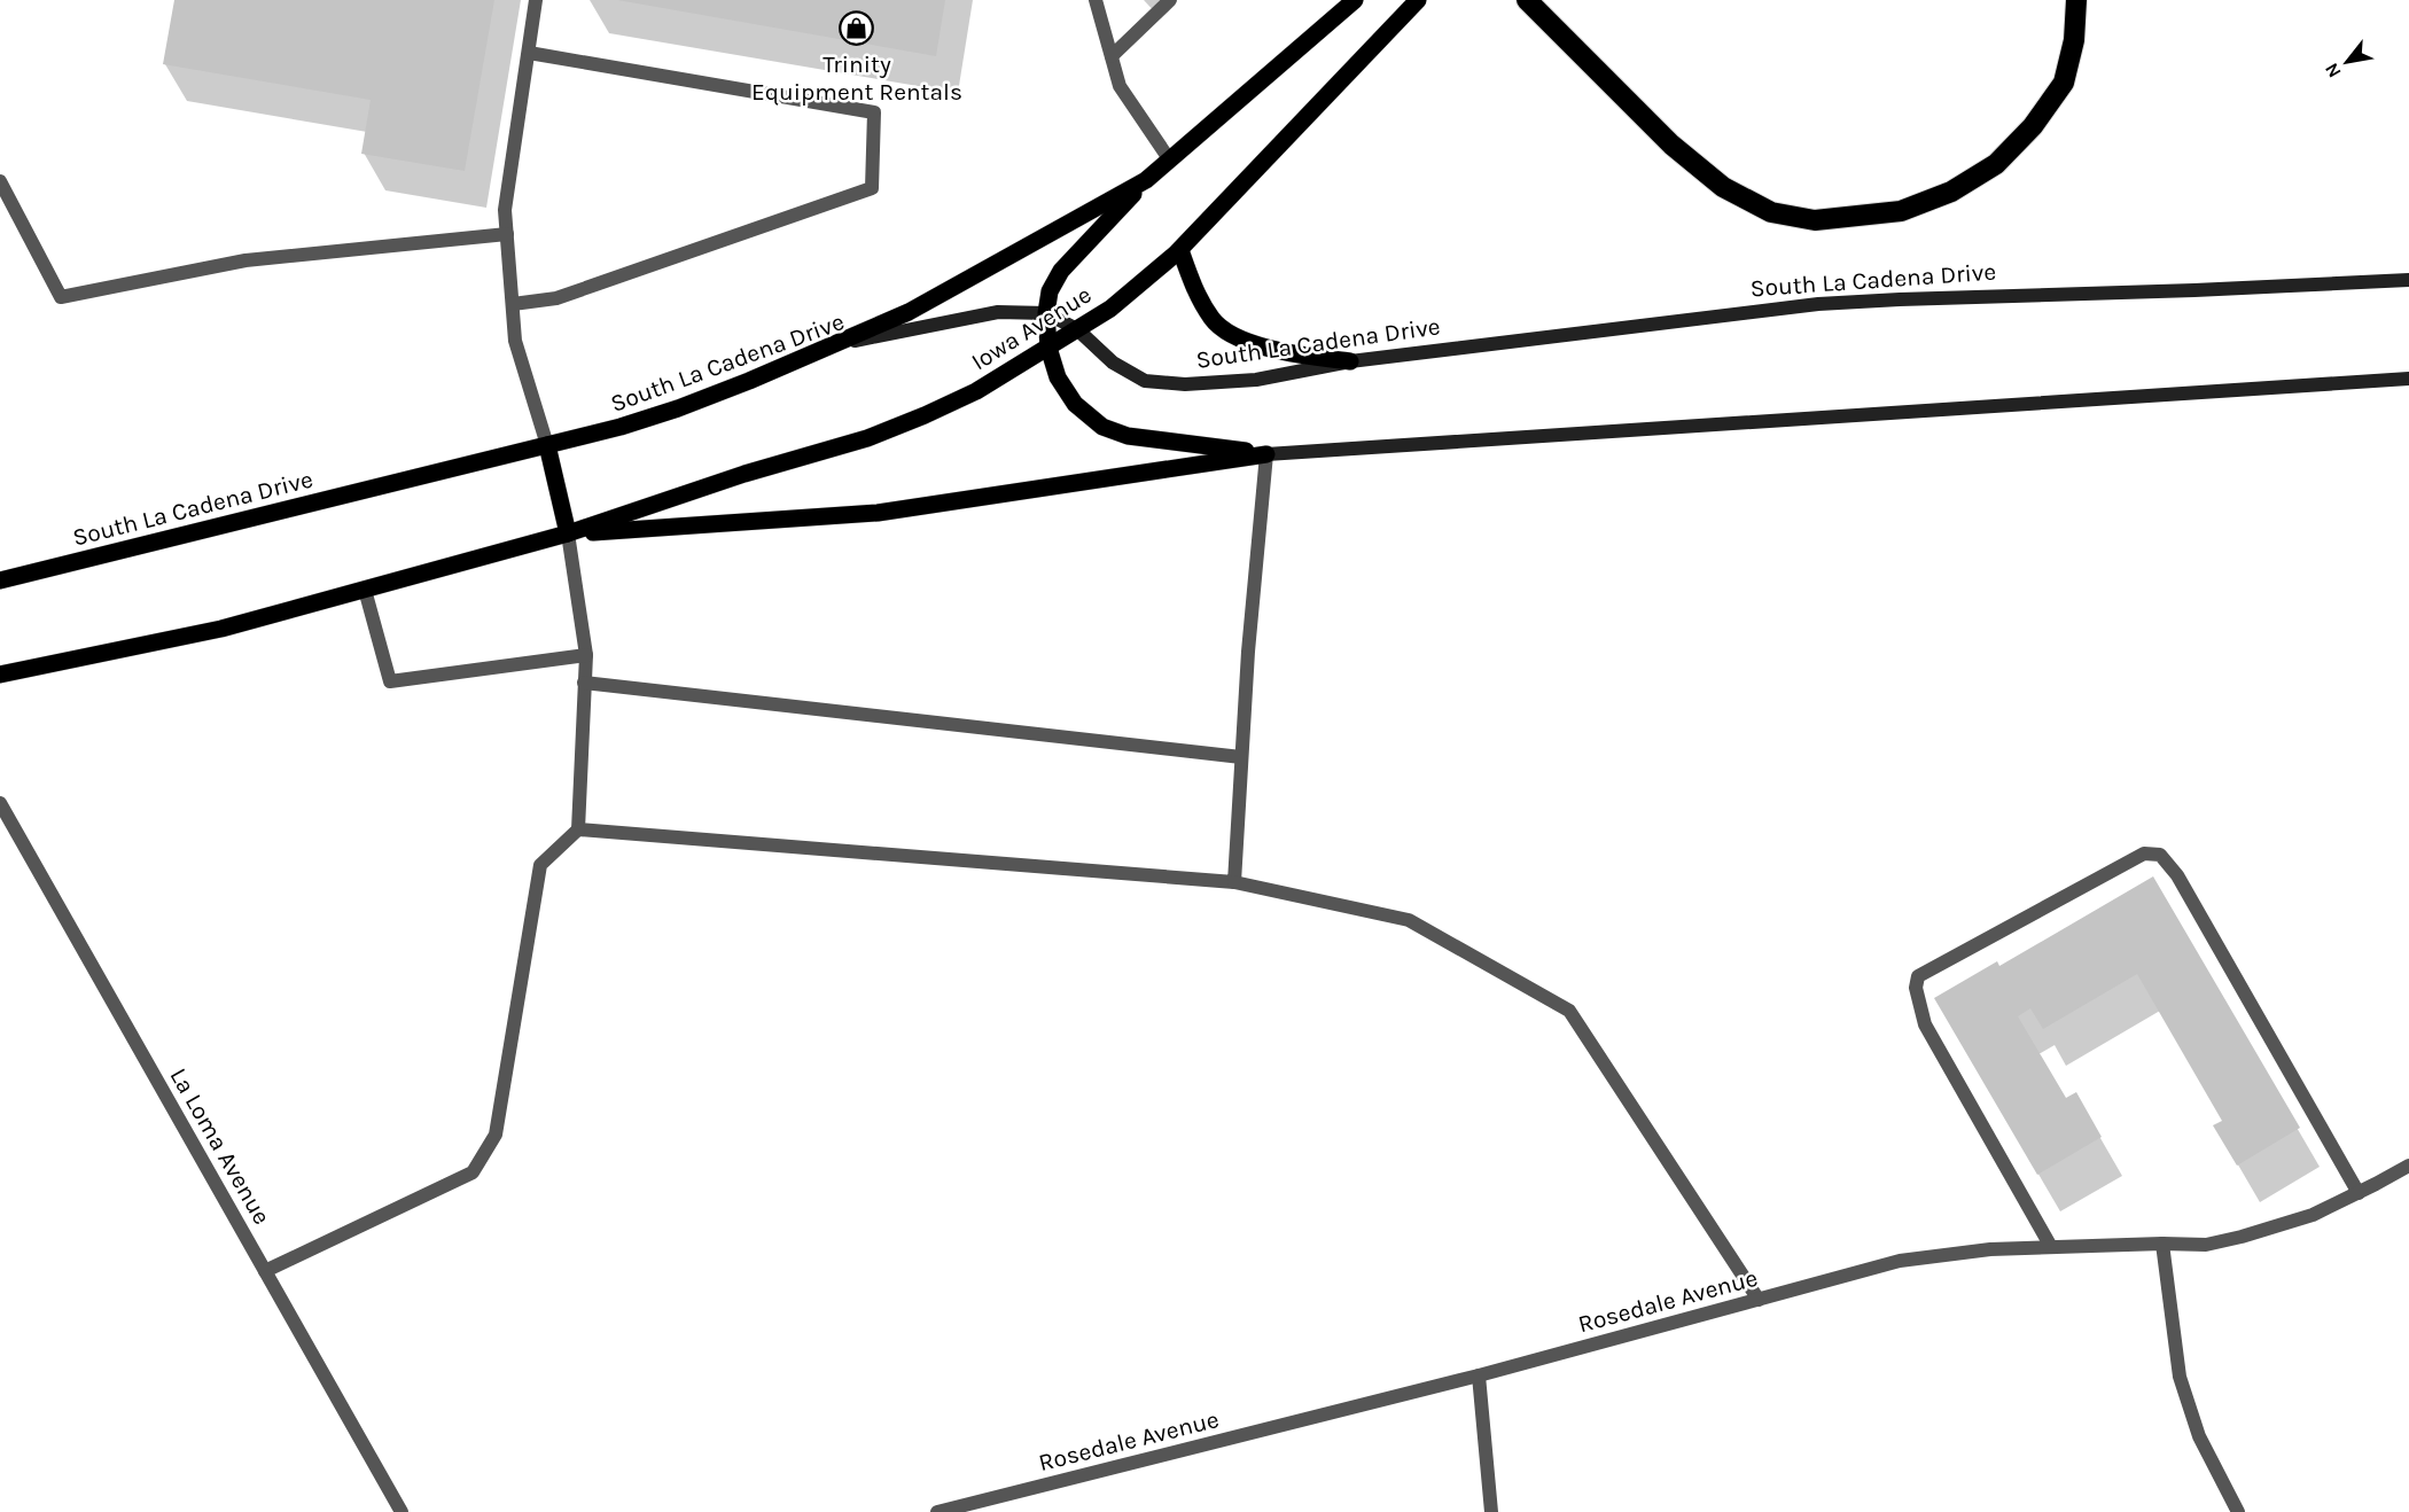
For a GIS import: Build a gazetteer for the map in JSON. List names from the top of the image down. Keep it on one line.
{"streets":{"main road":["South La Cadena Drive","Iowa Avenue"],"street":["La Loma Avenue","Rosedale Avenue"]},"crossings":[["South La Cadena Drive","Iowa Avenue"]],"places":{"shop":["Trinity Equipment Rentals"]},"north":"bottom left"}
